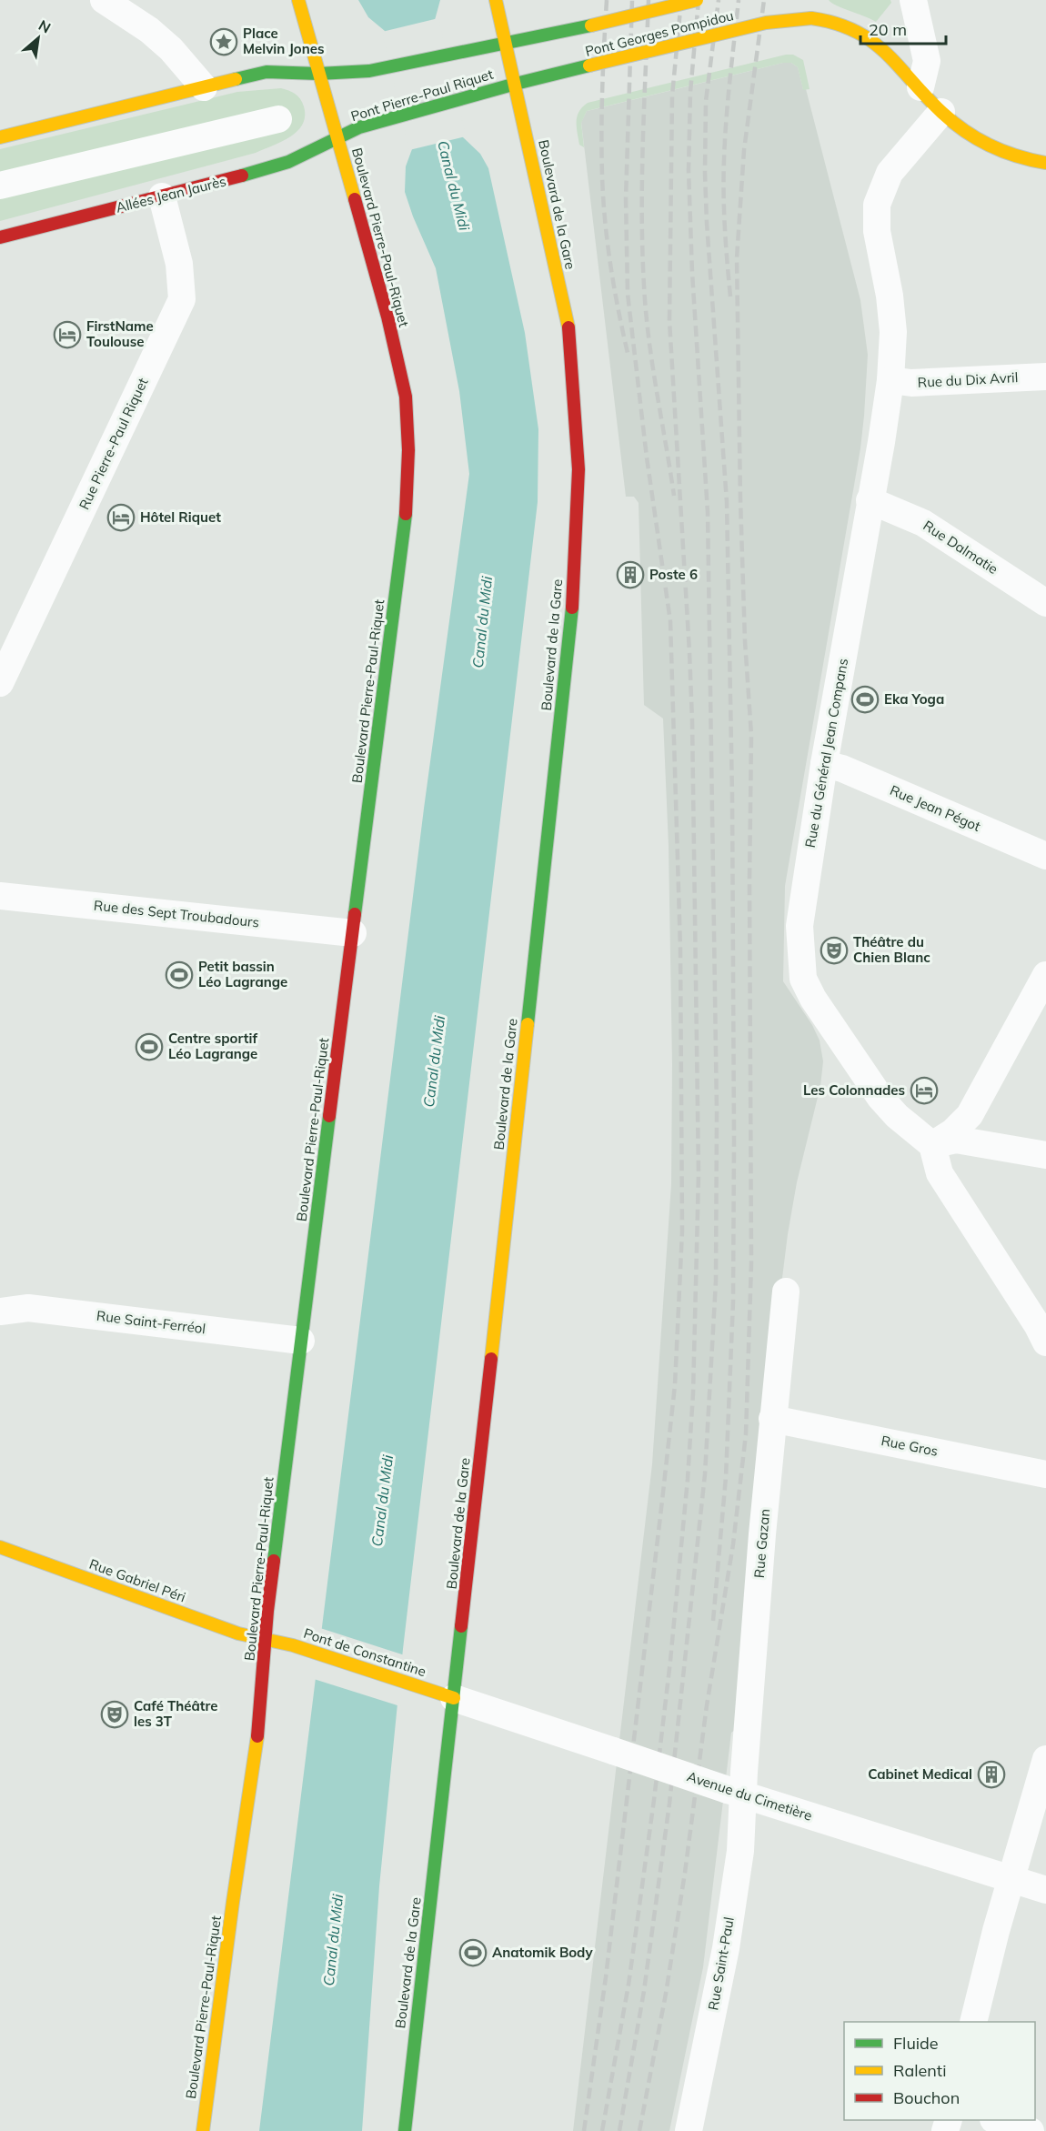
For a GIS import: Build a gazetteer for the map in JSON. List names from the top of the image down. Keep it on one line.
{"streets":{"main road":["Pont Georges Pompidou","Pont Pierre-Paul Riquet","Allées Jean Jaurès","Boulevard de la Gare","Boulevard Pierre-Paul-Riquet","Rue Gabriel Péri","Pont de Constantine"],"street":["Rue du Dix Avril","Rue Pierre-Paul Riquet","Rue Dalmatie","Rue du Général Jean Compans","Rue Jean Pégot","Rue des Sept Troubadours","Rue Saint-Ferréol","Rue Gros","Rue Gazan","Avenue du Cimetière","Rue Saint-Paul"]},"crossings":[["Pont Georges Pompidou","Pont Pierre-Paul Riquet"],["Pont Georges Pompidou","Boulevard de la Gare"],["Pont Georges Pompidou","Rue du Général Jean Compans"],["Pont Pierre-Paul Riquet","Allées Jean Jaurès"],["Pont Pierre-Paul Riquet","Boulevard de la Gare"],["Pont Pierre-Paul Riquet","Boulevard Pierre-Paul-Riquet"],["Allées Jean Jaurès","Boulevard Pierre-Paul-Riquet"],["Allées Jean Jaurès","Rue Pierre-Paul Riquet"],["Boulevard de la Gare","Pont de Constantine"],["Boulevard de la Gare","Avenue du Cimetière"],["Boulevard Pierre-Paul-Riquet","Rue des Sept Troubadours"],["Boulevard Pierre-Paul-Riquet","Rue Saint-Ferréol"],["Boulevard Pierre-Paul-Riquet","Rue Gabriel Péri"],["Boulevard Pierre-Paul-Riquet","Pont de Constantine"],["Rue du Dix Avril","Rue du Général Jean Compans"],["Rue Dalmatie","Rue du Général Jean Compans"],["Rue du Général Jean Compans","Rue Jean Pégot"],["Rue Gros","Rue Gazan"],["Rue Gazan","Avenue du Cimetière"],["Rue Gazan","Rue Saint-Paul"],["Rue Gabriel Péri","Pont de Constantine"],["Pont de Constantine","Avenue du Cimetière"],["Avenue du Cimetière","Rue Saint-Paul"]],"water":["Canal du Midi"],"places":{"place":["Place Melvin Jones"],"hotel":["FirstName Toulouse","Hôtel Riquet","Les Colonnades"],"building":["Poste 6","Cabinet Medical"],"sports":["Eka Yoga","Petit bassin Léo Lagrange","Centre sportif Léo Lagrange","Anatomik Body"],"theatre":["Théâtre du Chien Blanc","Café Théâtre les 3T"]},"legend":["Fluide","Ralenti","Bouchon"],"scale_bar":"20 m","north":"top right"}
